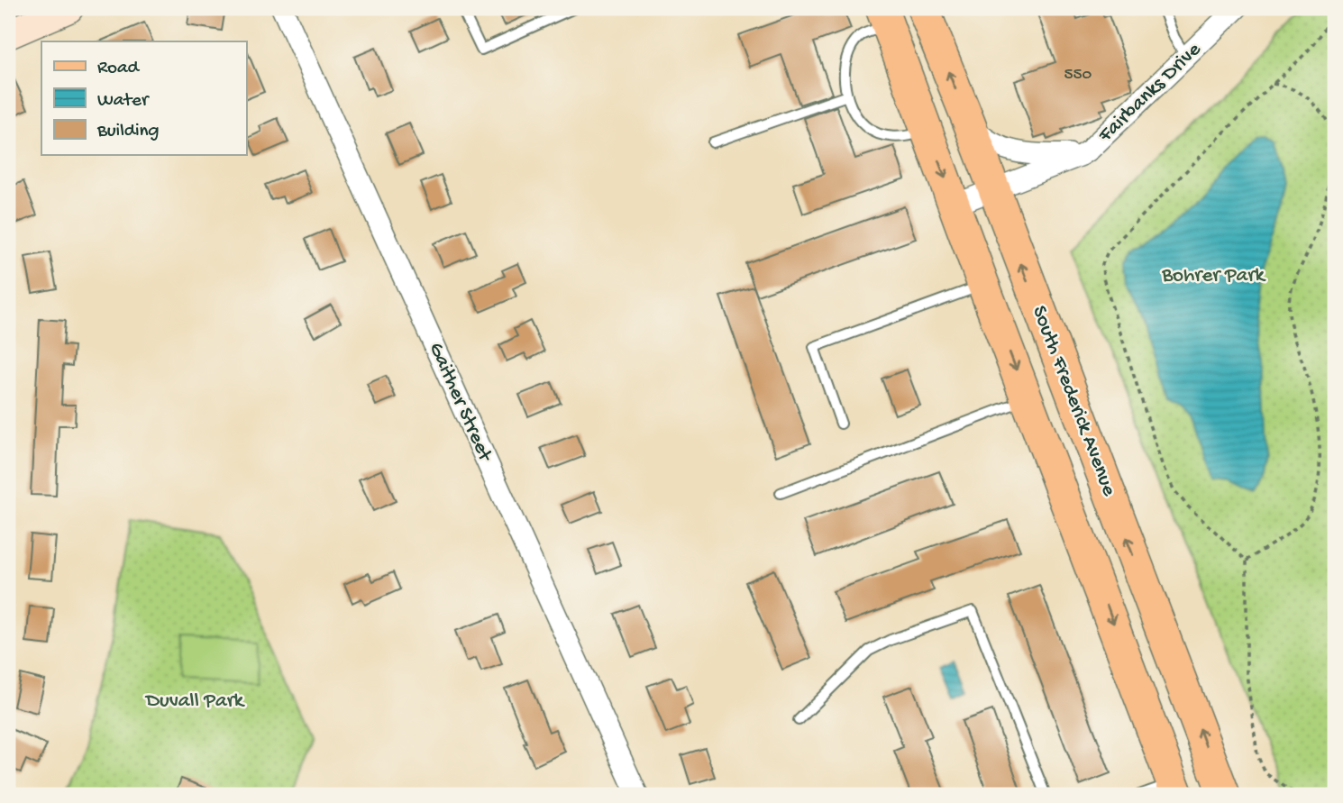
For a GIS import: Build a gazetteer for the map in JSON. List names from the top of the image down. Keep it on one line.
{"streets":{"main road":["South Frederick Avenue"],"street":["Fairbanks Drive","Gaither Street"]},"crossings":[["Fairbanks Drive","South Frederick Avenue"]],"parks":["Bohrer Park","Duvall Park"],"house_numbers":["550"],"legend":["Road","Water","Building"]}
